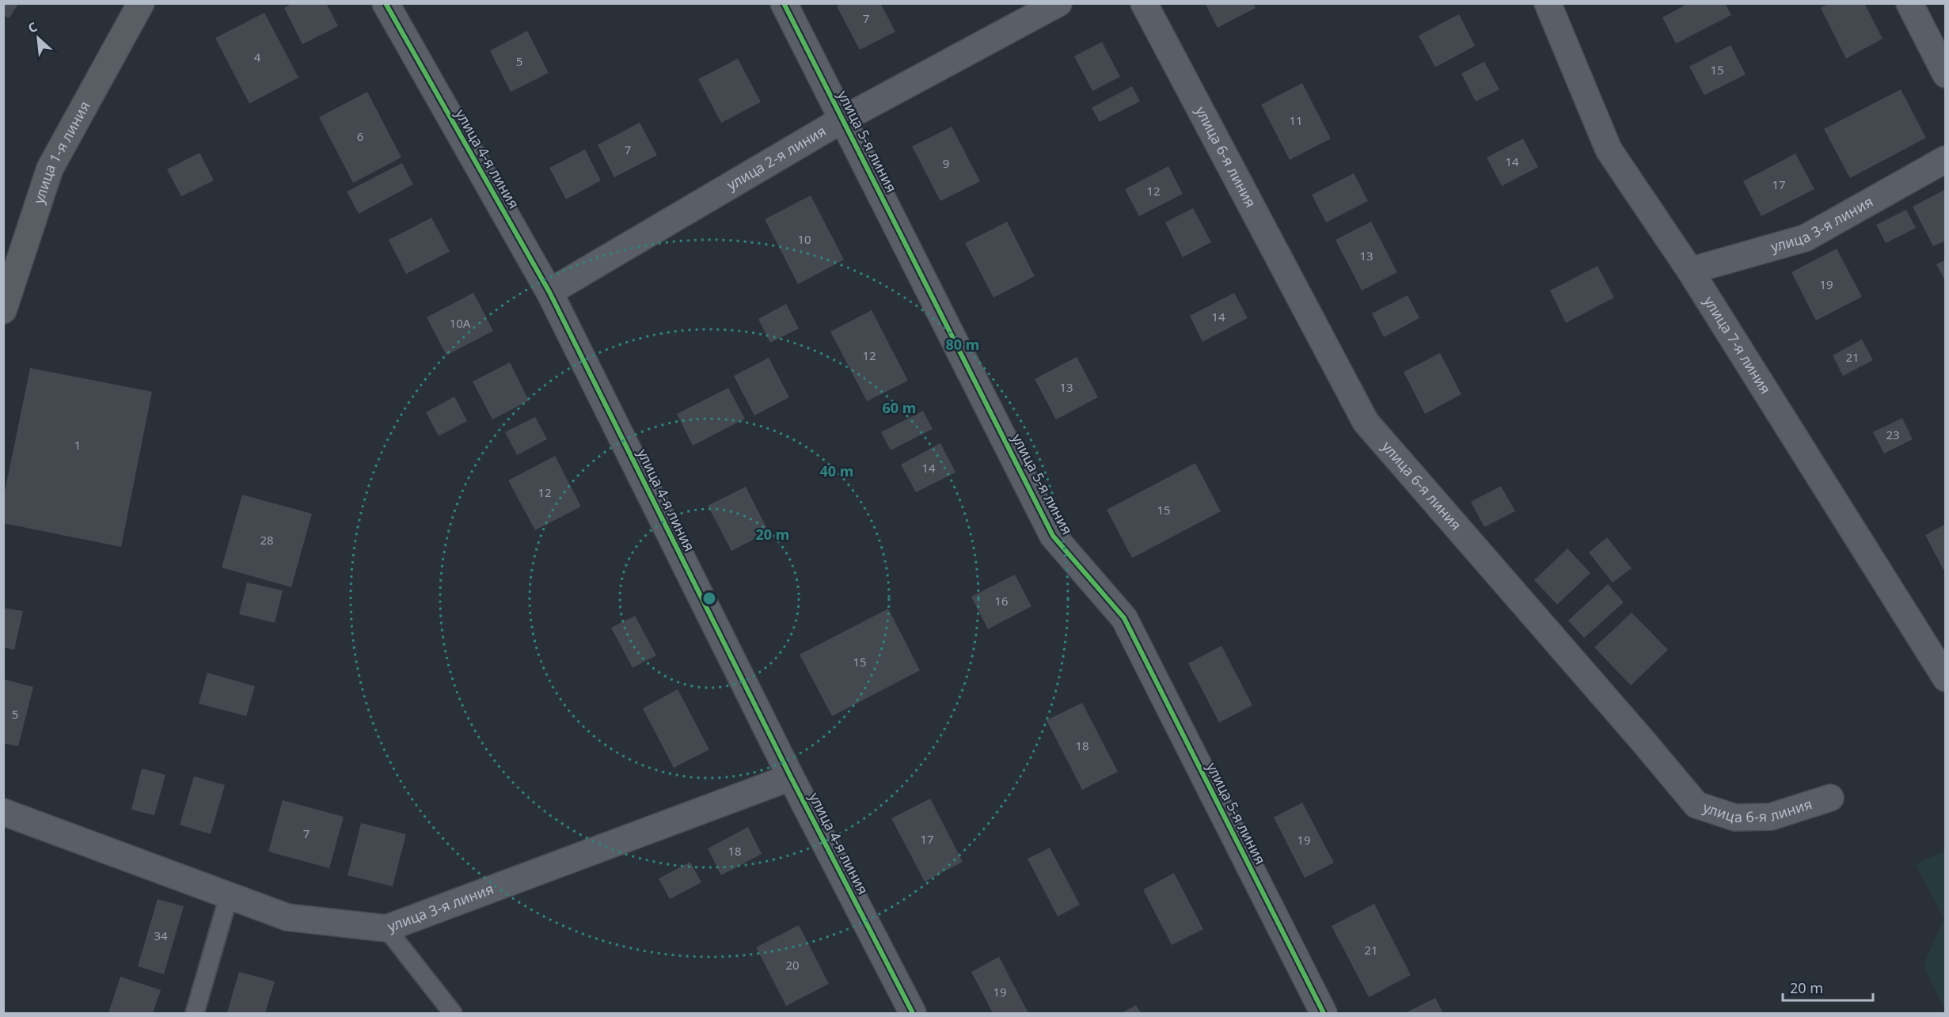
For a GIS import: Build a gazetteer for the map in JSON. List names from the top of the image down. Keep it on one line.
{"streets":{"street":["улица 5-я линия","улица 1-я линия","улица 6-я линия","улица 2-я линия","улица 4-я линия","улица 3-я линия","улица 7-я линия"]},"crossings":[["улица 5-я линия","улица 2-я линия"],["улица 2-я линия","улица 4-я линия"],["улица 4-я линия","улица 3-я линия"],["улица 3-я линия","улица 7-я линия"]],"house_numbers":["7","4","5","15","11","6","7","14","9","17","12","10","13","19","14","10А","12","21","13","23","1","14","12","15","28","16","15","5","18","7","17","19","18","34","21","20","19"],"scale_bar":"20 m","north":"top left","rings":["80 m","60 m","40 m","20 m"]}
